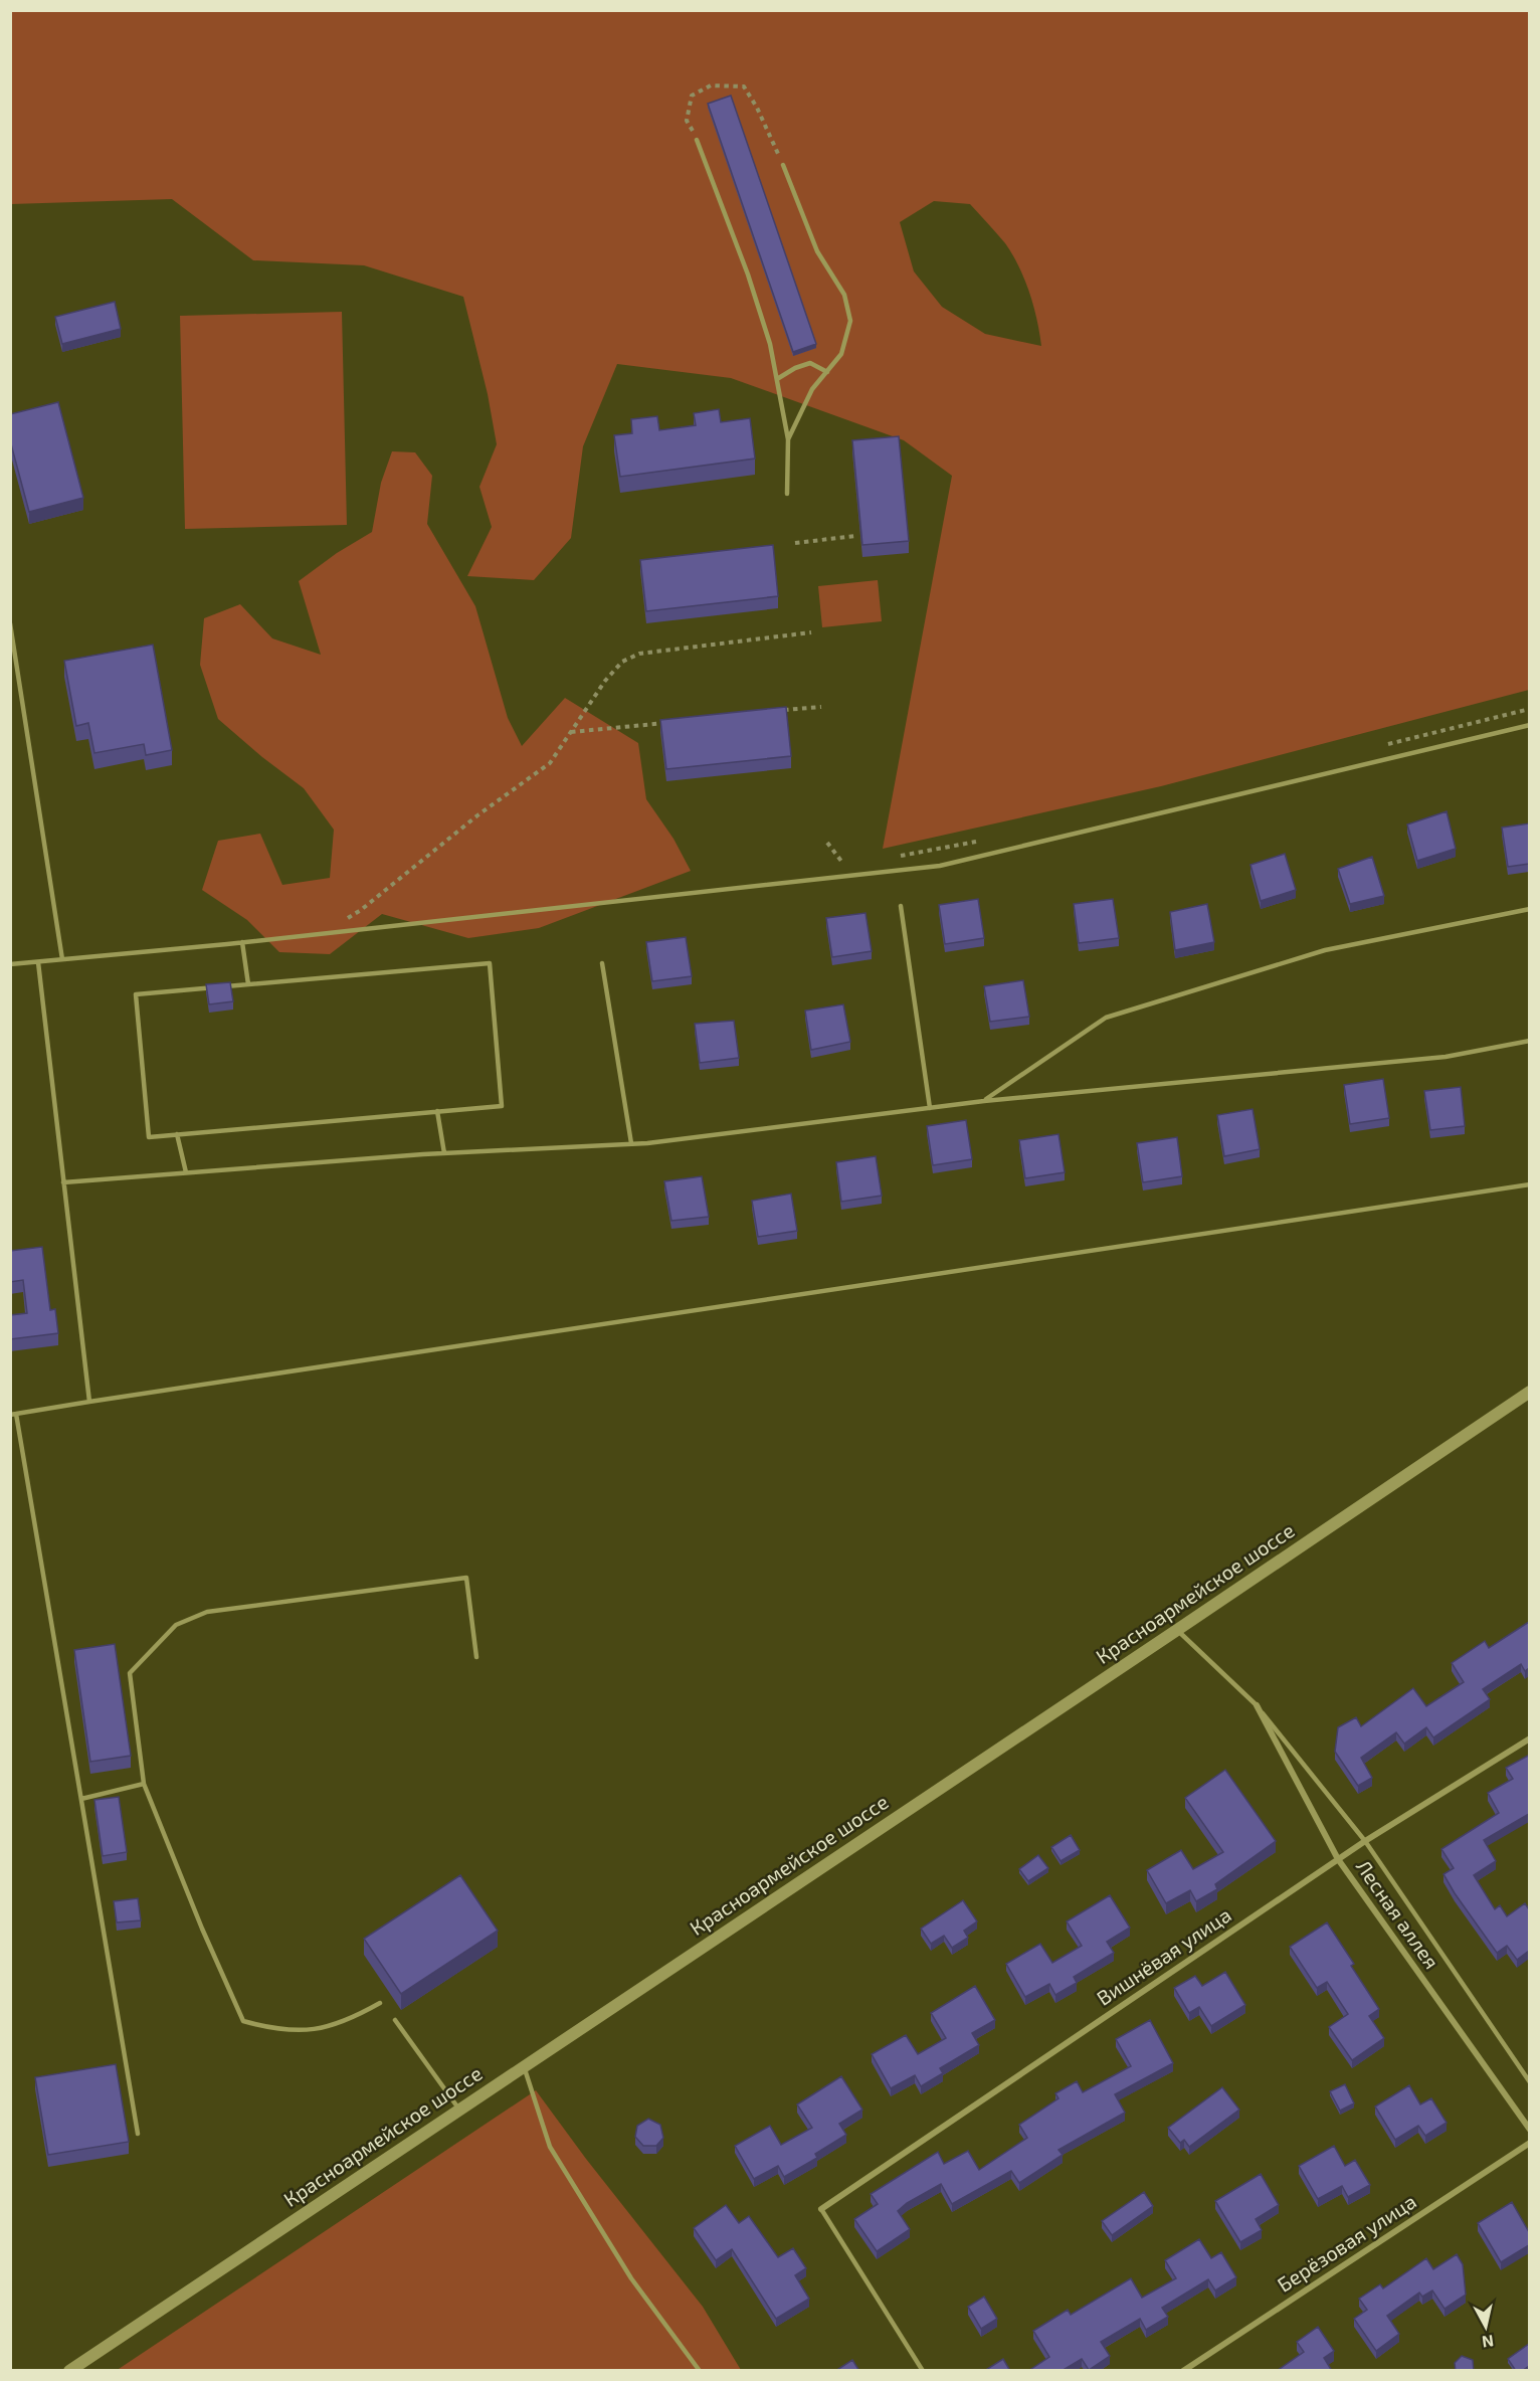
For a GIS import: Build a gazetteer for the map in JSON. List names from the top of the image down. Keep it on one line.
{"streets":{"main road":["Красноармейское шоссе"],"street":["Лесная аллея","Вишнёвая улица","Берёзовая улица"]},"crossings":[["Лесная аллея","Вишнёвая улица"]],"north":"bottom"}
